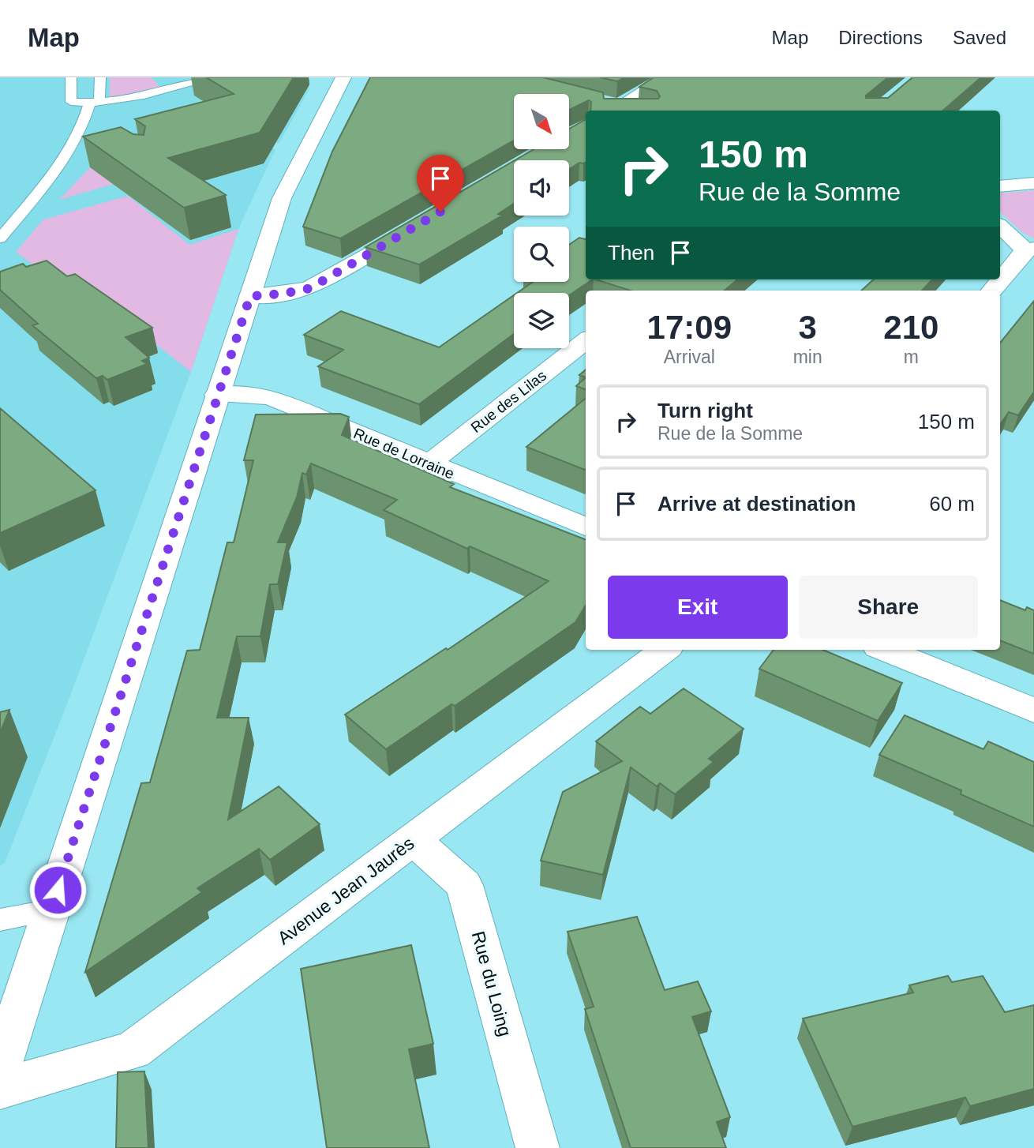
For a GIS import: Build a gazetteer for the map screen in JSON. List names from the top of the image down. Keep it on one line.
{"streets":{"street":["Rue des Lilas","Rue de Lorraine","Avenue Jean Jaurès","Rue du Loing"]},"crossings":[["Rue des Lilas","Rue de Lorraine"],["Avenue Jean Jaurès","Rue du Loing"]],"north":"bottom right","page":{"header":"Map","nav":["Map","Directions","Saved"],"turn":["150 m","Rue de la Somme"],"then":"Then","eta":["17:09","Arrival","3","min","210","m"],"list":[{"name":"Turn right","note":"Rue de la Somme","value":"150 m"},{"name":"Arrive at destination","value":"60 m"}],"buttons":["Exit","Share"]}}
